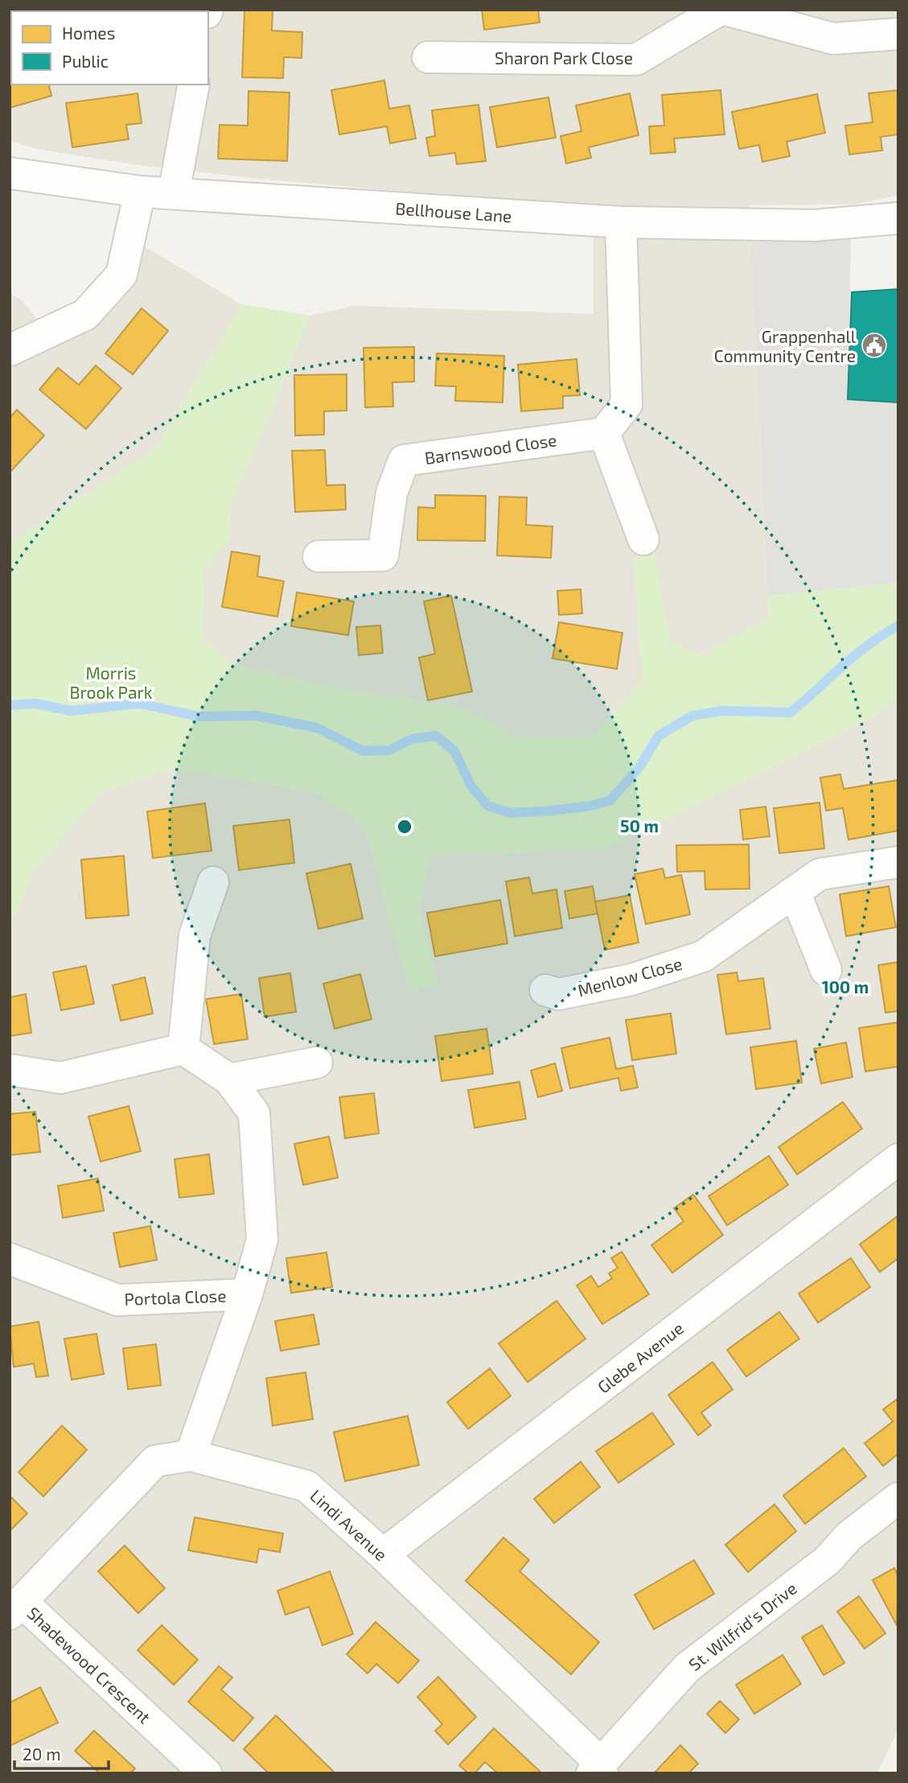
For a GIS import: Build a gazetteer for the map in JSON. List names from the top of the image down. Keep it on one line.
{"streets":{"street":["Sharon Park Close","Bellhouse Lane","Barnswood Close","Menlow Close","Portola Close","Glebe Avenue","Lindi Avenue","St. Wilfrid's Drive","Shadewood Crescent"]},"crossings":[["Portola Close","Lindi Avenue"],["Glebe Avenue","Lindi Avenue"],["Lindi Avenue","St. Wilfrid's Drive"],["Lindi Avenue","Shadewood Crescent"]],"parks":["Morris Brook Park"],"places":{"public building":["Grappenhall Community Centre"]},"legend":["Homes","Public"],"scale_bar":"20 m","rings":["50 m","100 m"]}
